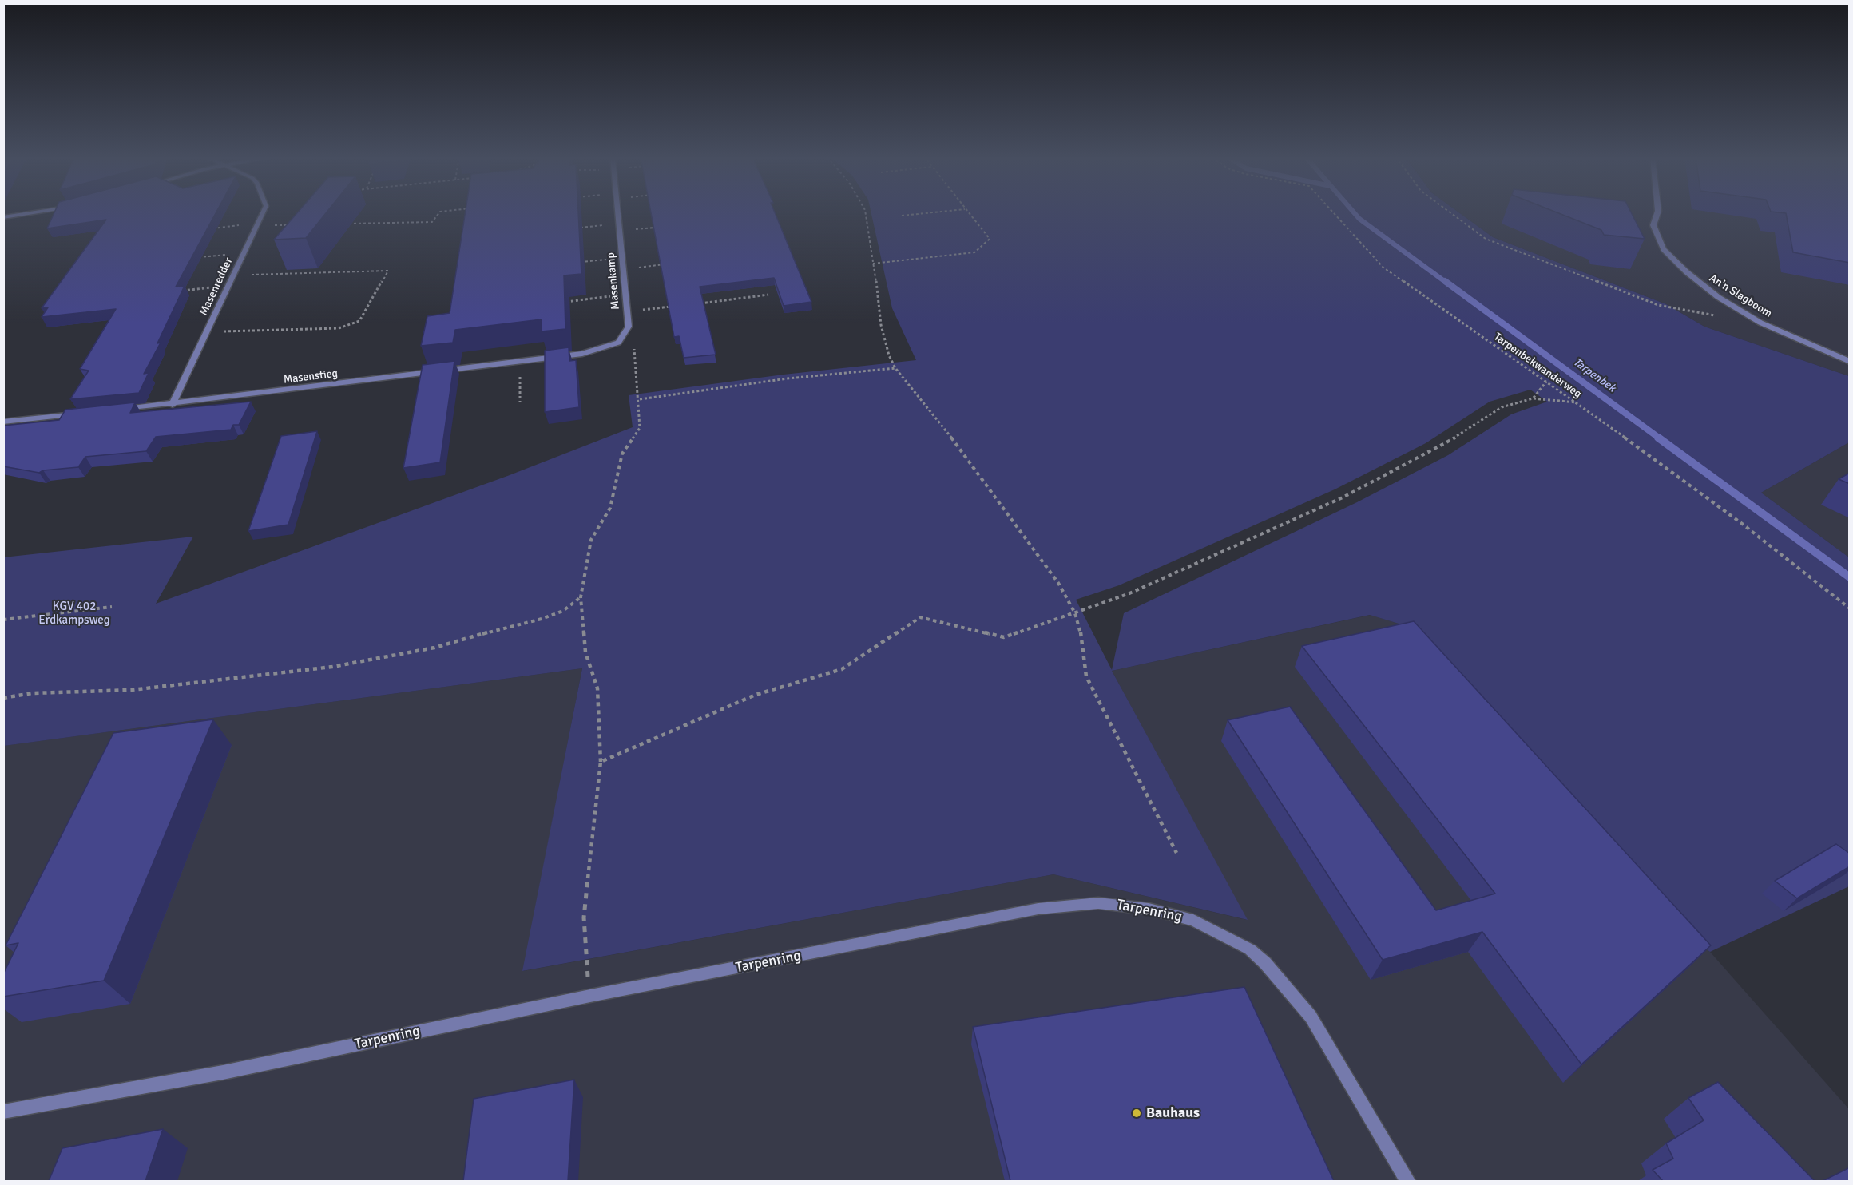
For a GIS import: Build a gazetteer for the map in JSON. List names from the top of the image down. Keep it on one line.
{"streets":{"street":["Masenkamp","Masenredder","An'n Slagboom","Masenstieg","Tarpenring"],"path":["Tarpenbekwanderweg"]},"crossings":[["Masenkamp","Masenstieg"],["Masenredder","Masenstieg"]],"water":["Tarpenbek"],"parks":["KGV 402 Erdkampsweg"],"places":["Bauhaus"]}
